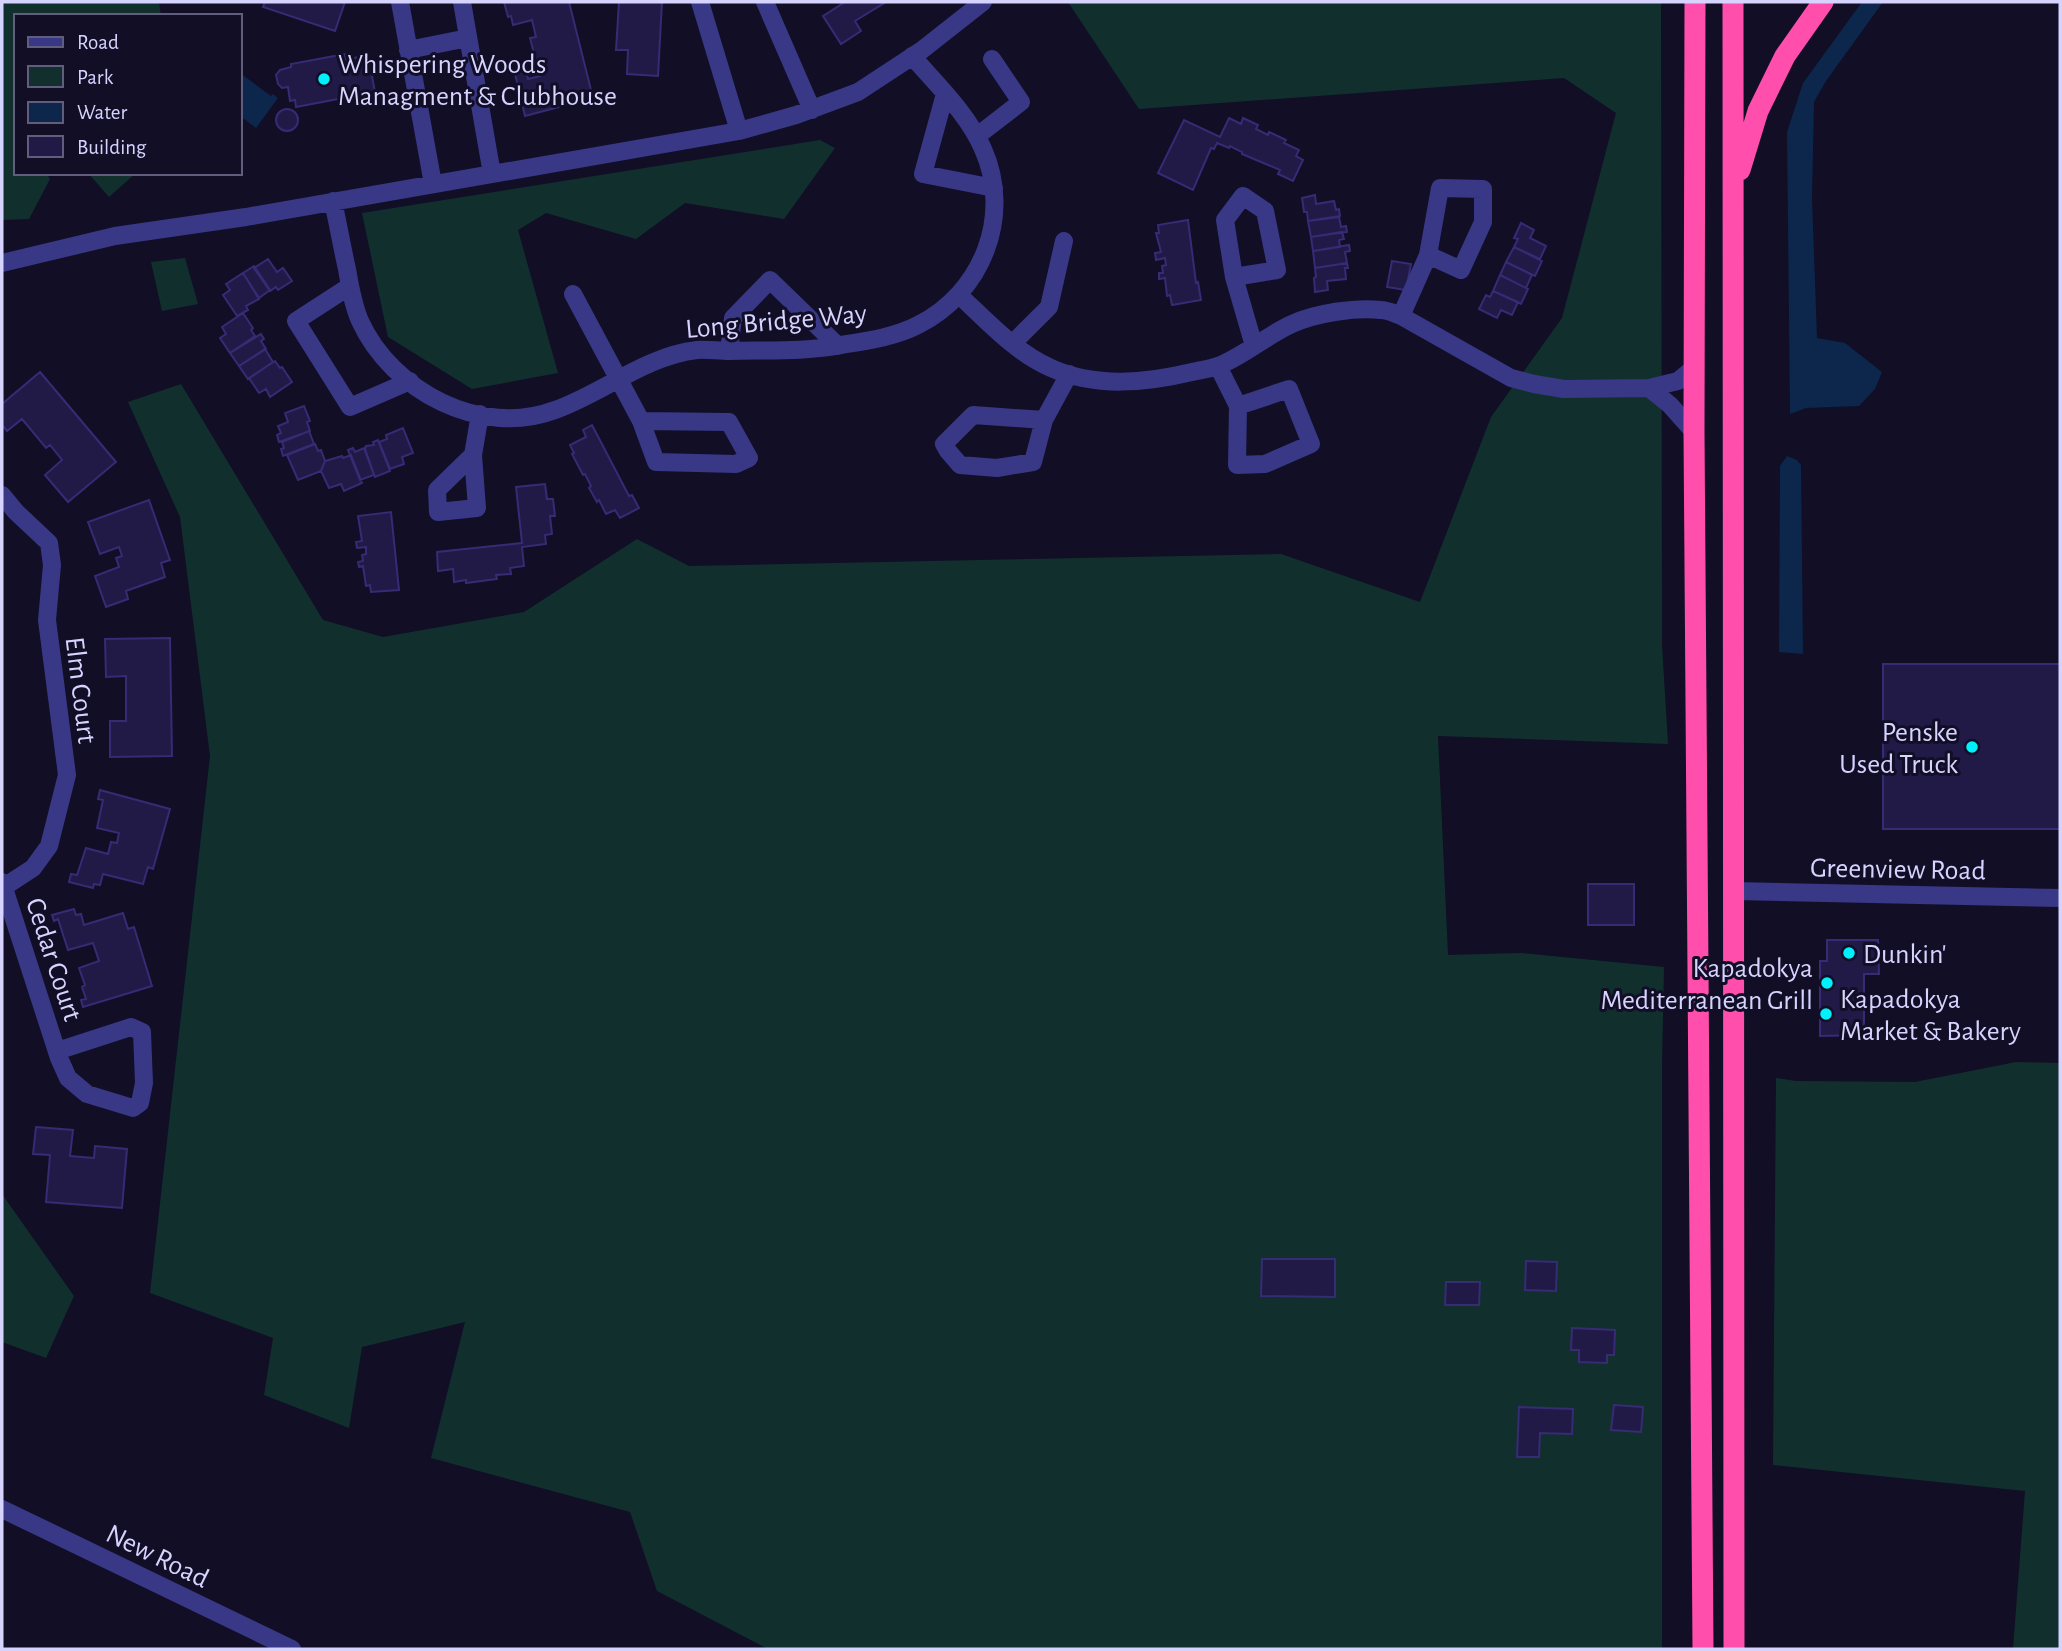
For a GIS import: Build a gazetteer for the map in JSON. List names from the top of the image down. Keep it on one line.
{"streets":{"street":["Long Bridge Way","Elm Court","Greenview Road","Cedar Court","New Road"]},"crossings":[["Elm Court","Cedar Court"]],"places":["Whispering Woods Managment & Clubhouse","Penske Used Truck","Dunkin'","Kapadokya Mediterranean Grill","Kapadokya Market & Bakery"],"legend":["Road","Park","Water","Building"]}
